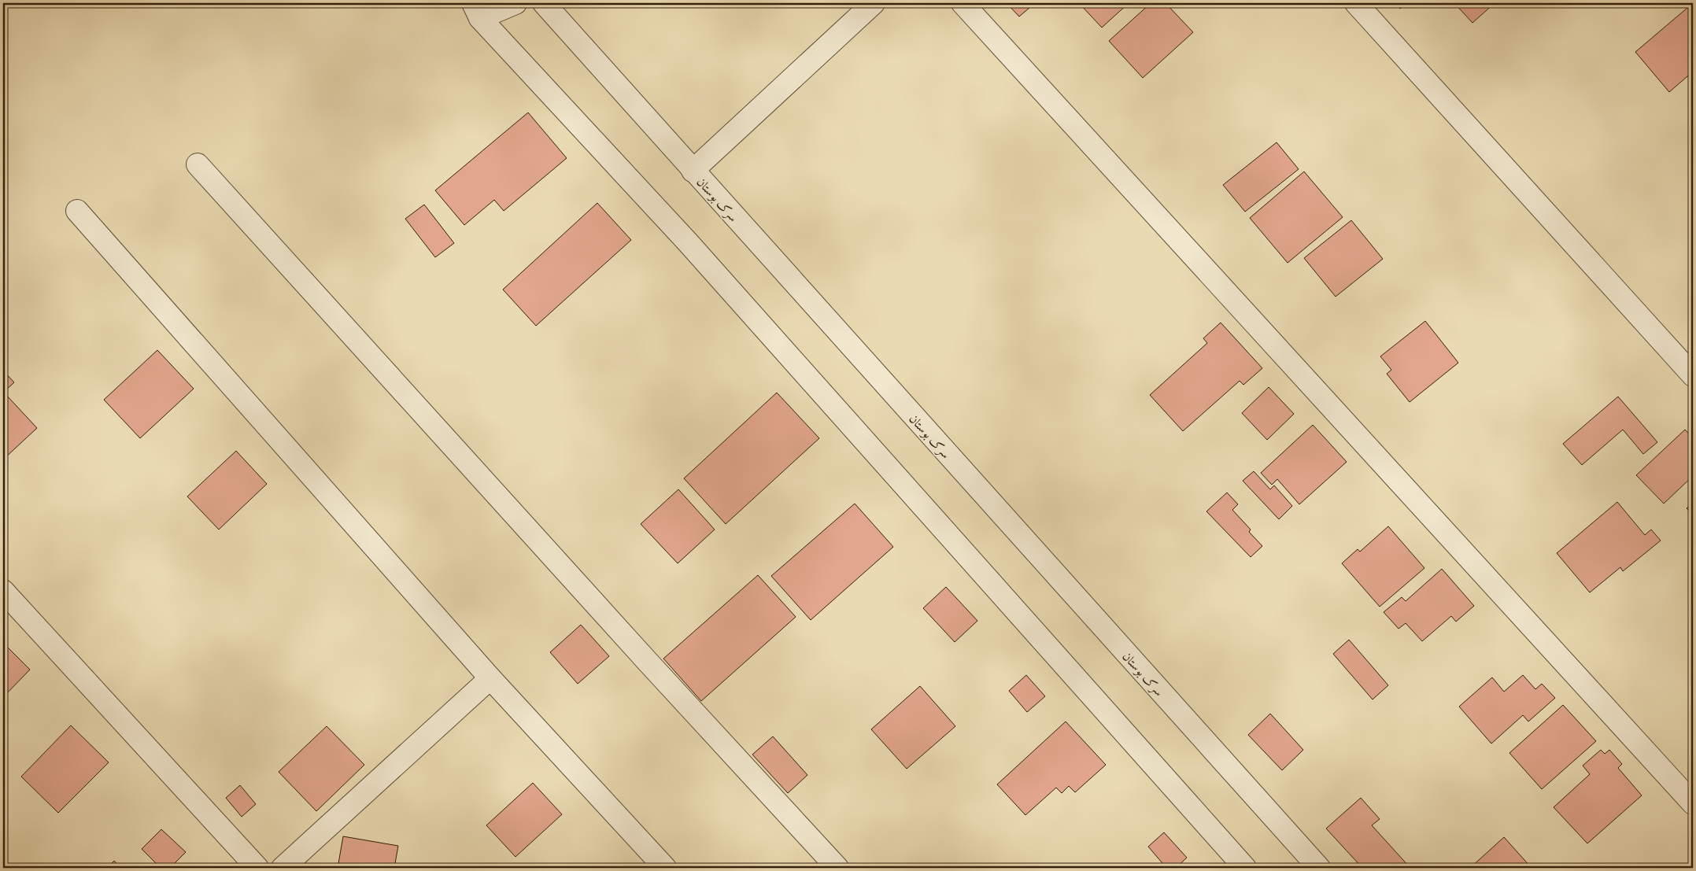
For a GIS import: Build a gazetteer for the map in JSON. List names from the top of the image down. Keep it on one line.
{"streets":{"street":["سرک بوستان"]}}
